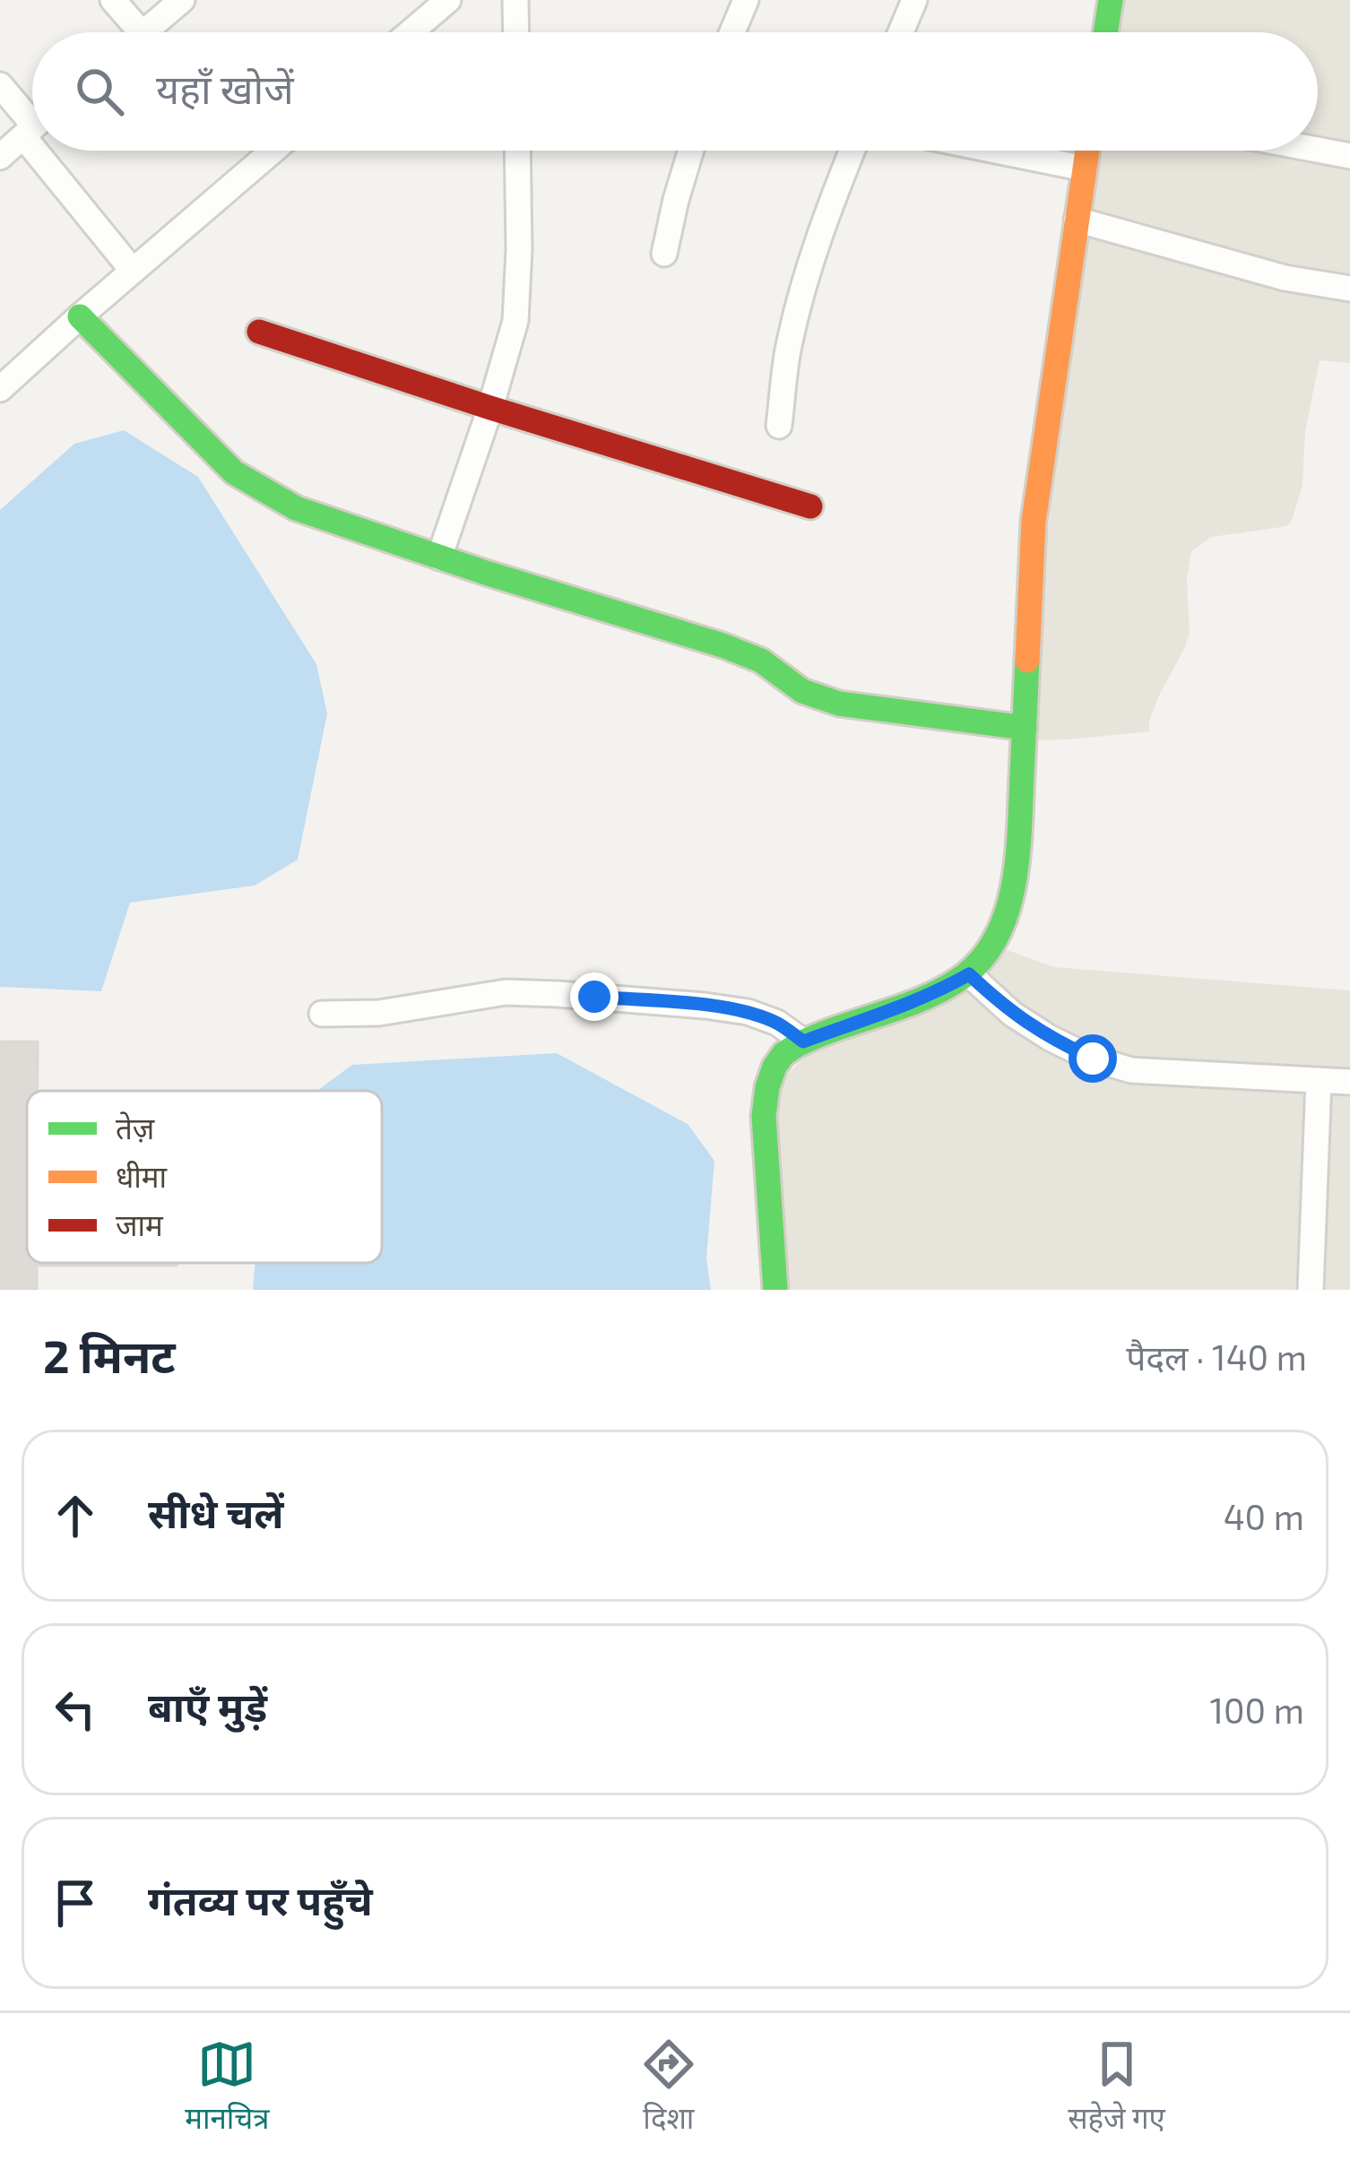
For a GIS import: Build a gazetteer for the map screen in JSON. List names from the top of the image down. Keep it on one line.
{"legend":["तेज़","धीमा","जाम"],"page":{"search":"यहाँ खोजें","heading":["2 मिनट","पैदल · 140 m"],"list":[["सीधे चलें","40 m"],["बाएँ मुड़ें","100 m"],"गंतव्य पर पहुँचे"],"nav":["मानचित्र","दिशा","सहेजे गए"]}}
